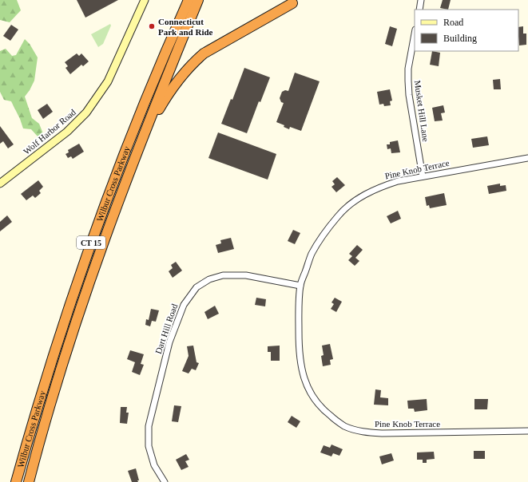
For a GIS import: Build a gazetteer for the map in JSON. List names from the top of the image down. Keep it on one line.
{"streets":{"highway":["Wilbur Cross Parkway","CT 15"],"street":["Musket Hill Lane","Wolf Harbor Road","Pine Knob Terrace","Dart Hill Road"]},"crossings":[["Musket Hill Lane","Pine Knob Terrace"],["Pine Knob Terrace","Dart Hill Road"]],"places":["Connecticut Park and Ride"],"legend":["Road","Building"]}
